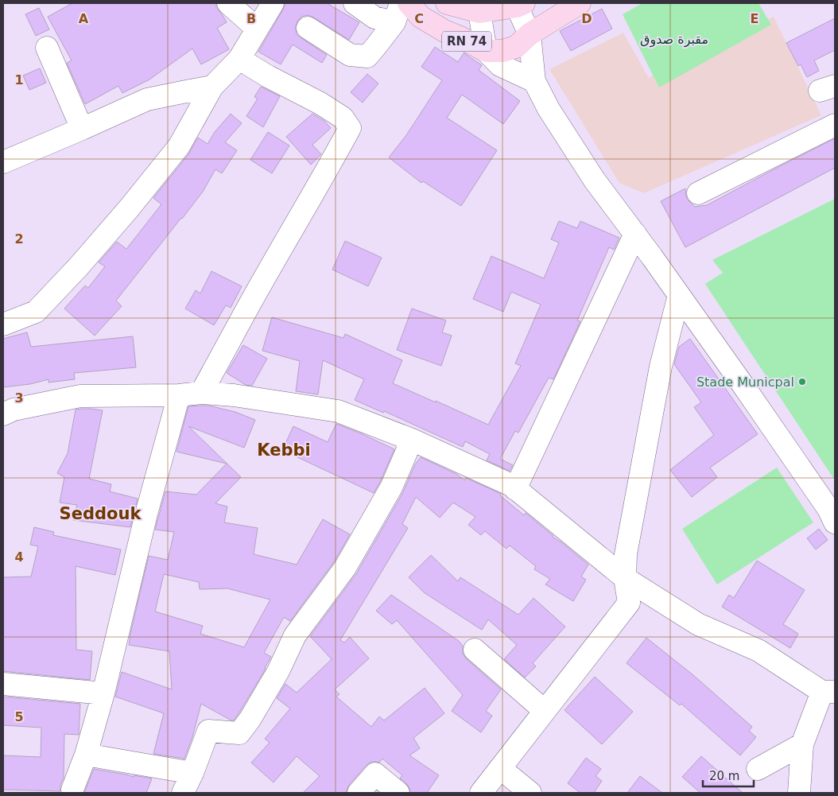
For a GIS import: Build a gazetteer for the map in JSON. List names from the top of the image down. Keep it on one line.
{"streets":{"main road":["RN 74"]},"districts":["Kebbi","Seddouk"],"parks":["مقبرة صدوق"],"places":["Stade Municpal"],"scale_bar":"20 m","grid":{"columns":["A","B","C","D","E"],"rows":["1","2","3","4","5"]}}
